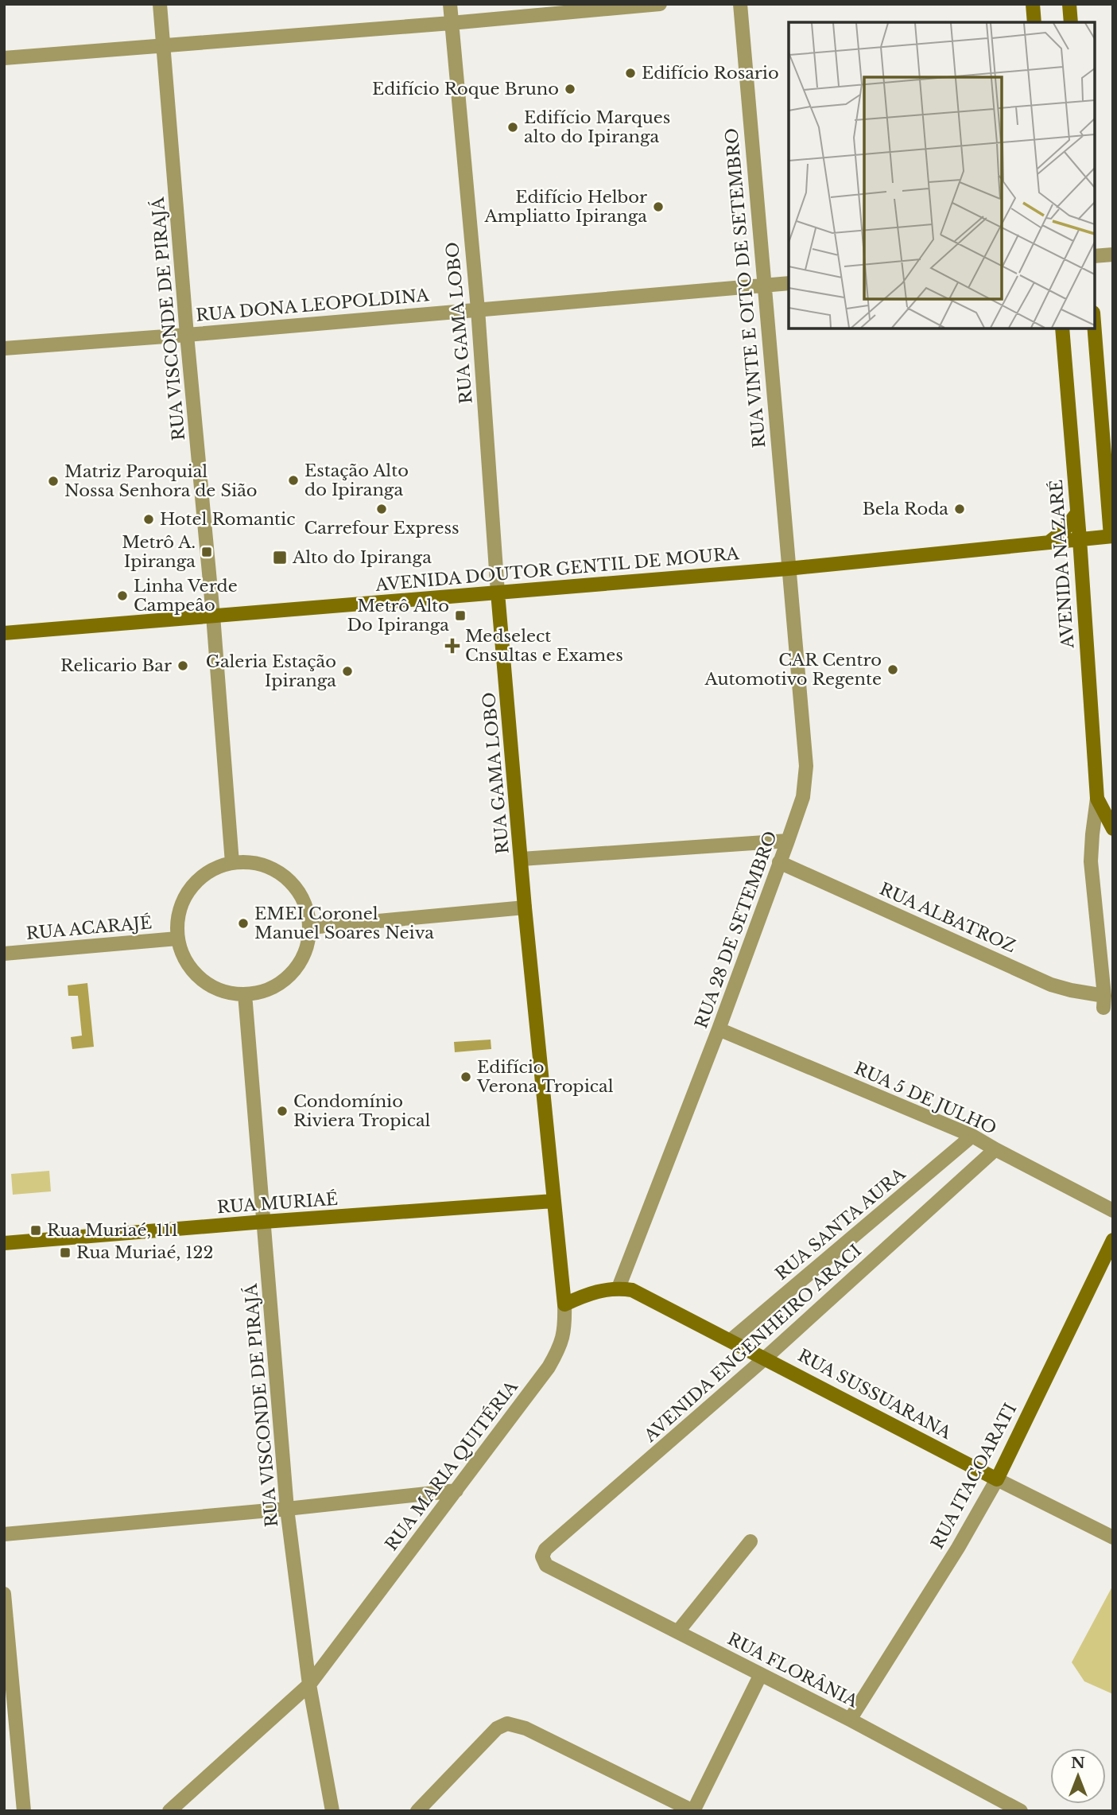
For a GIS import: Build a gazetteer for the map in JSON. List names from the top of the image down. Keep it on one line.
{"streets":{"street":["RUA VINTE E OITO DE SETEMBRO","RUA DONA LEOPOLDINA","RUA VISCONDE DE PIRAJÁ","RUA GAMA LOBO","AVENIDA NAZARÉ","AVENIDA DOUTOR GENTIL DE MOURA","RUA ALBATROZ","RUA ACARAJÉ","RUA 28 DE SETEMBRO","RUA 5 DE JULHO","RUA MURIAÉ","RUA SANTA AURA","AVENIDA ENGENHEIRO ARACI","RUA SUSSUARANA","RUA MARIA QUITÉRIA","RUA ITACOARATI","RUA FLORÂNIA"]},"crossings":[["RUA VINTE E OITO DE SETEMBRO","RUA DONA LEOPOLDINA"],["RUA VINTE E OITO DE SETEMBRO","AVENIDA DOUTOR GENTIL DE MOURA"],["RUA VINTE E OITO DE SETEMBRO","RUA 28 DE SETEMBRO"],["RUA DONA LEOPOLDINA","RUA VISCONDE DE PIRAJÁ"],["RUA DONA LEOPOLDINA","RUA GAMA LOBO"],["RUA VISCONDE DE PIRAJÁ","AVENIDA DOUTOR GENTIL DE MOURA"],["RUA VISCONDE DE PIRAJÁ","RUA ACARAJÉ"],["RUA VISCONDE DE PIRAJÁ","RUA MURIAÉ"],["RUA VISCONDE DE PIRAJÁ","RUA MARIA QUITÉRIA"],["RUA GAMA LOBO","AVENIDA DOUTOR GENTIL DE MOURA"],["RUA GAMA LOBO","RUA MURIAÉ"],["RUA GAMA LOBO","RUA MARIA QUITÉRIA"],["AVENIDA NAZARÉ","AVENIDA DOUTOR GENTIL DE MOURA"],["AVENIDA NAZARÉ","RUA ALBATROZ"],["AVENIDA DOUTOR GENTIL DE MOURA","RUA 28 DE SETEMBRO"],["RUA ALBATROZ","RUA 28 DE SETEMBRO"],["RUA 28 DE SETEMBRO","RUA 5 DE JULHO"],["RUA 28 DE SETEMBRO","RUA SUSSUARANA"],["RUA 5 DE JULHO","RUA SANTA AURA"],["RUA 5 DE JULHO","AVENIDA ENGENHEIRO ARACI"],["RUA SANTA AURA","RUA SUSSUARANA"],["AVENIDA ENGENHEIRO ARACI","RUA SUSSUARANA"],["AVENIDA ENGENHEIRO ARACI","RUA FLORÂNIA"],["RUA SUSSUARANA","RUA ITACOARATI"],["RUA ITACOARATI","RUA FLORÂNIA"]],"places":{"other":["Edifício Rosario","Edifício Roque Bruno","Edifício Marques alto do Ipiranga","Edifício Helbor Ampliatto Ipiranga","Estação Alto do Ipiranga","Matriz Paroquial Nossa Senhora de Sião","Carrefour Express","Bela Roda","Hotel Romantic","Linha Verde Campeâo","Relicario Bar","CAR Centro Automotivo Regente","Galeria Estação Ipiranga","EMEI Coronel Manuel Soares Neiva","Edifício Verona Tropical","Condomínio Riviera Tropical"],"transit":["Metrô A. Ipiranga","Alto do Ipiranga","Metrô Alto Do Ipiranga","Rua Muriaé, 111","Rua Muriaé, 122"],"health":["Medselect Cnsultas e Exames"]},"north":"top"}
